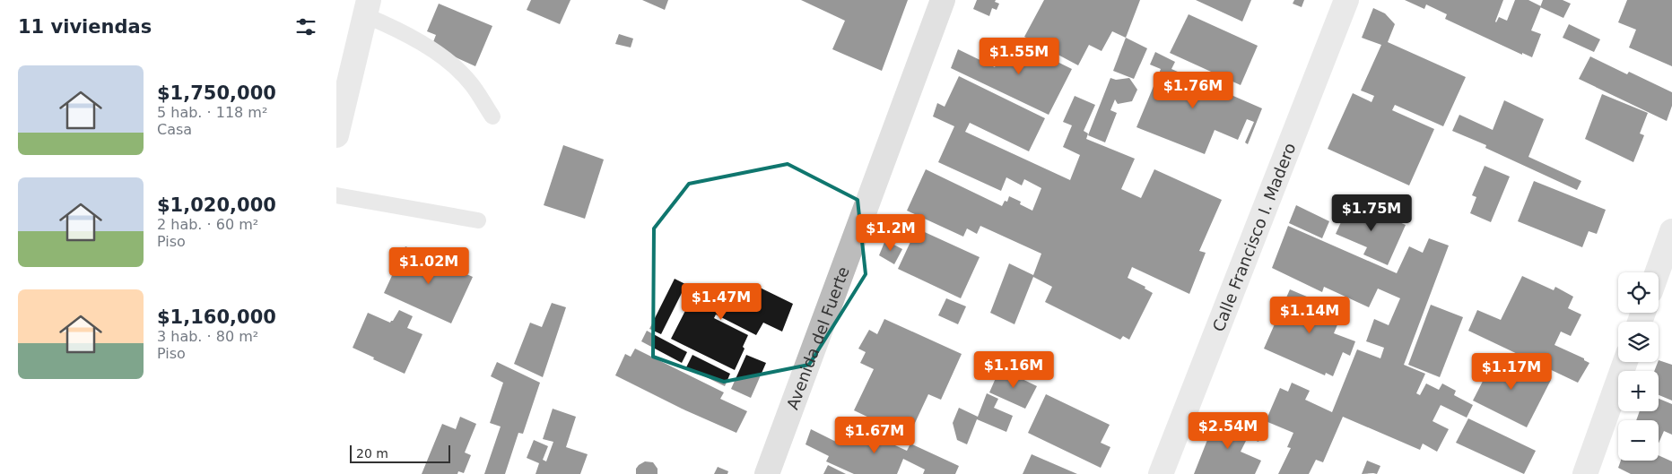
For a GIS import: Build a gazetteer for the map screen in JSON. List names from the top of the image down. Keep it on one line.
{"streets":{"street":["Calle Francisco I. Madero","Avenida del Fuerte"]},"scale_bar":"20 m","page":{"heading":"11 viviendas","price":["$1.55M","$1.76M","$1.75M","$1.2M","$1.02M","$1.47M","$1.14M","$1.16M","$1.17M","$2.54M","$1.67M"],"list":[{"name":"$1,750,000","note":"5 hab. · 118 m² · Casa"},{"name":"$1,020,000","note":"2 hab. · 60 m² · Piso"},{"name":"$1,160,000","note":"3 hab. · 80 m² · Piso"}],"map_buttons":["+","−"],"scale":"20 m"}}
